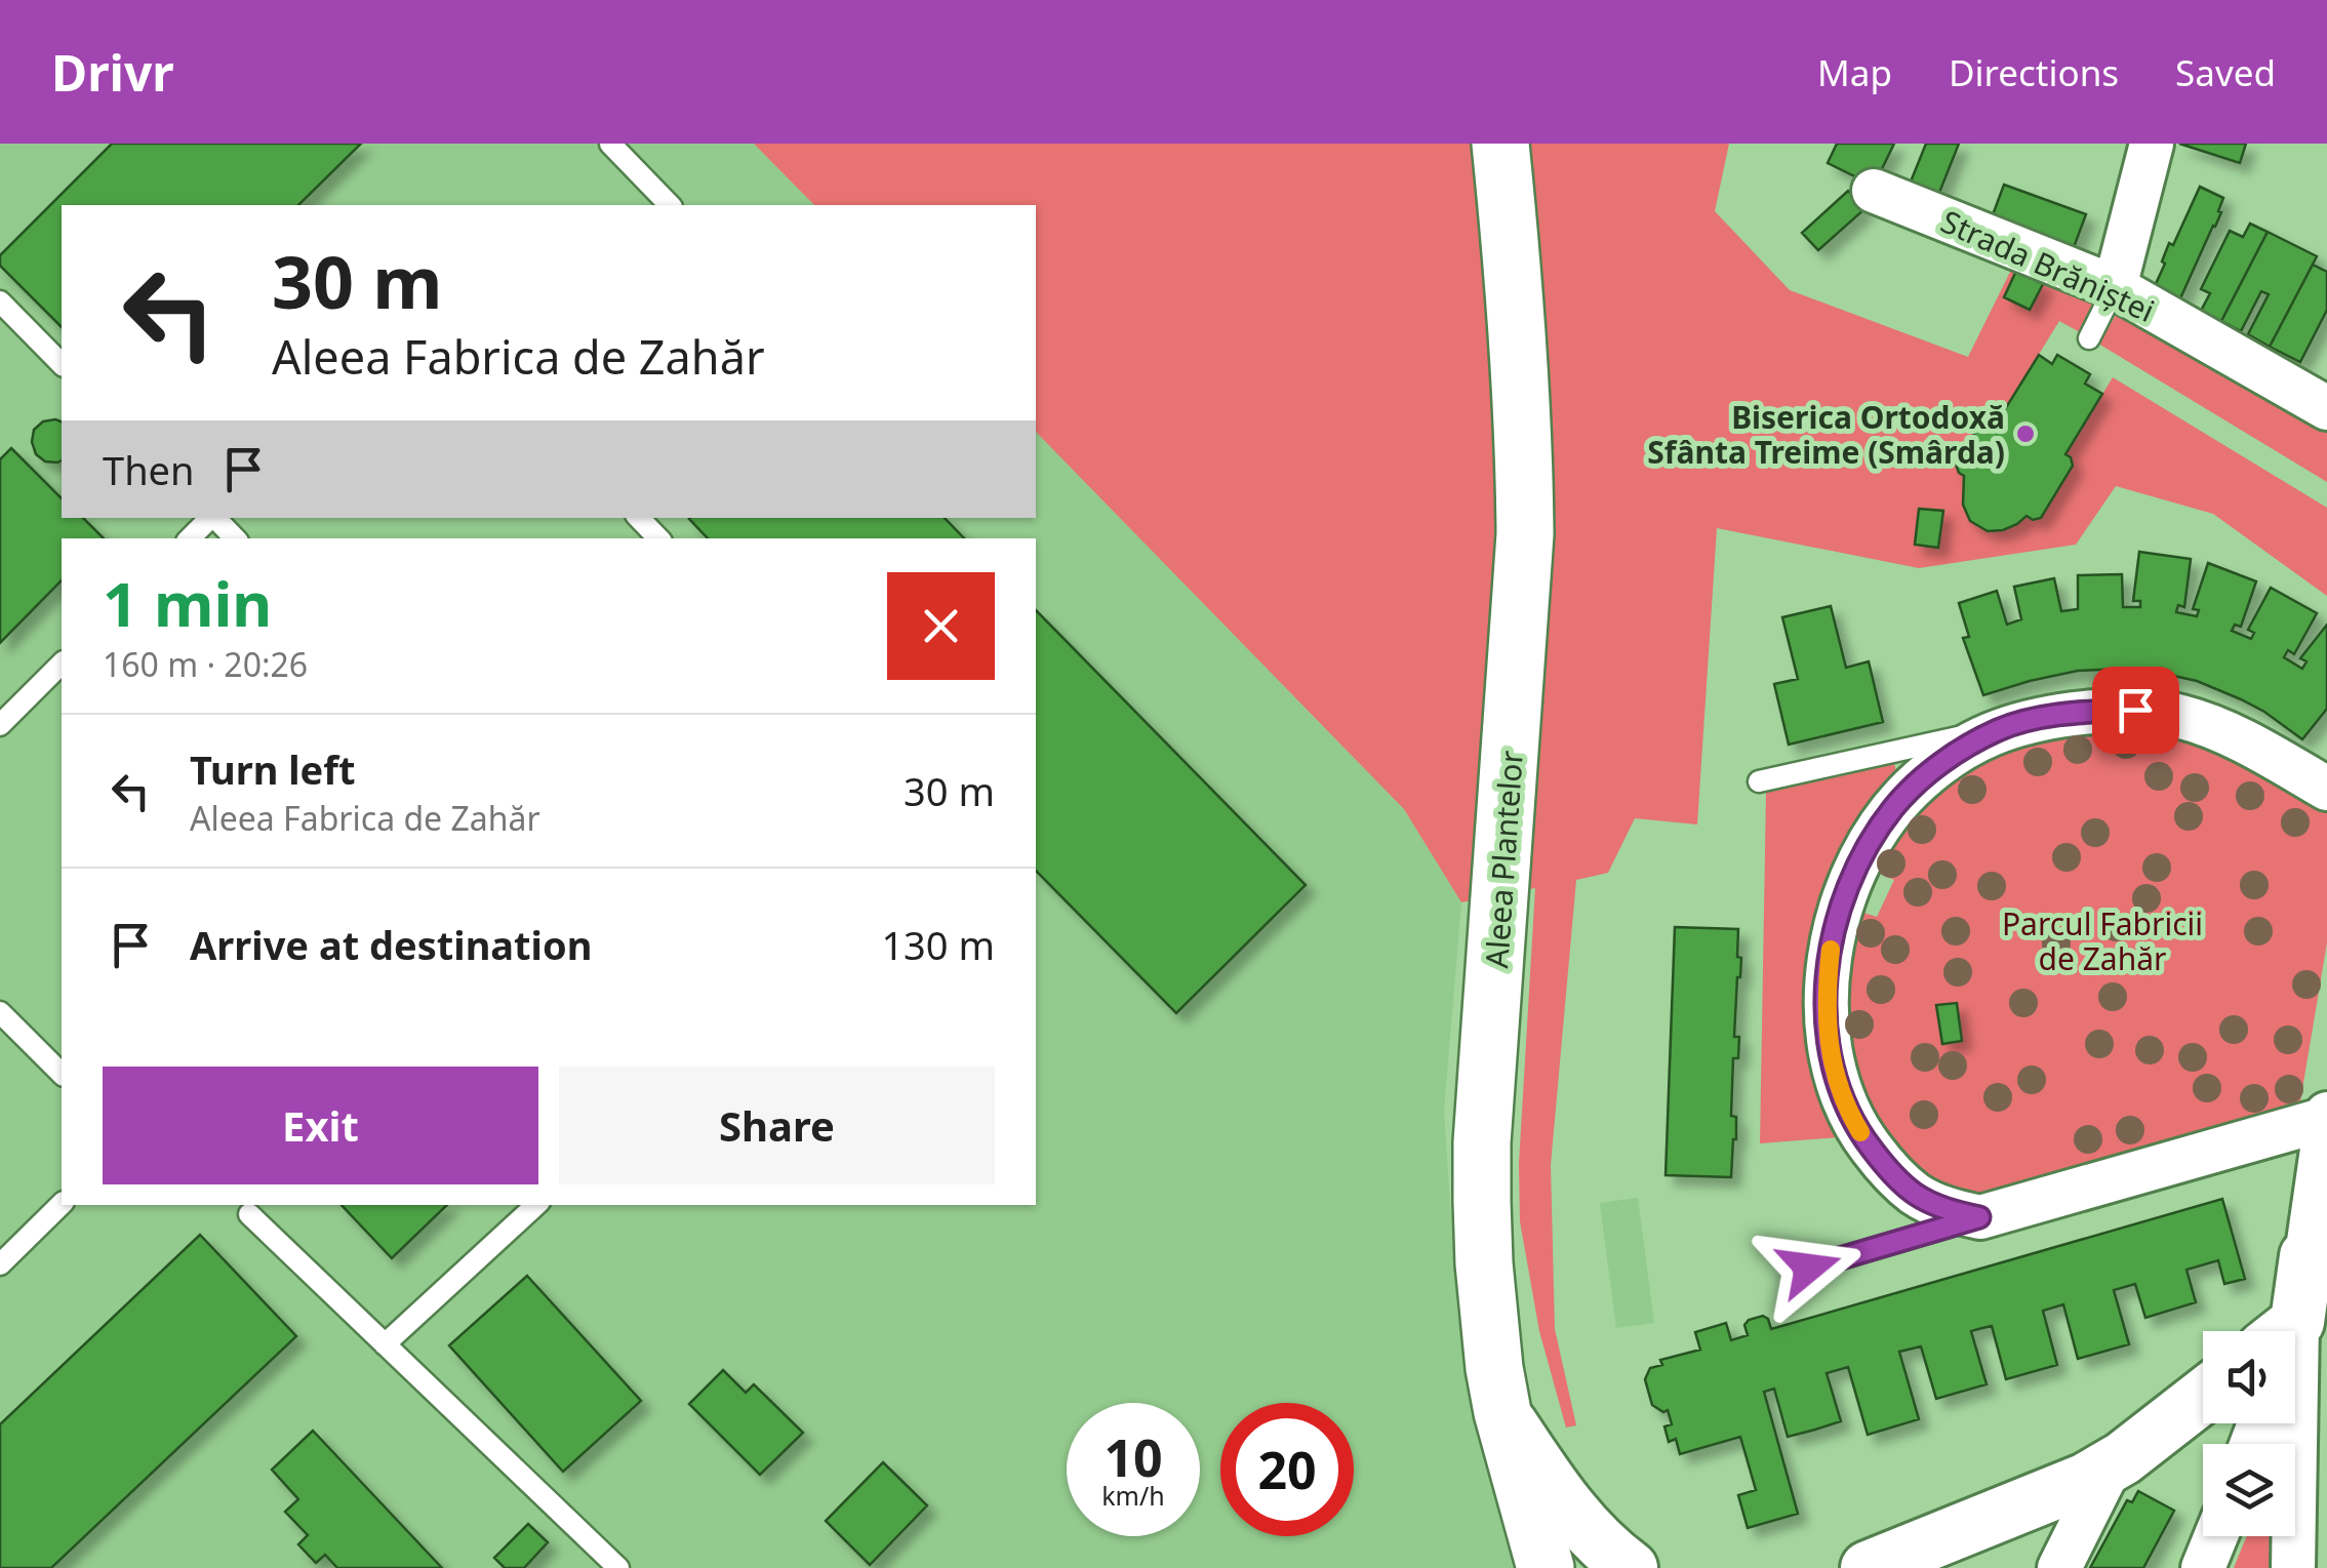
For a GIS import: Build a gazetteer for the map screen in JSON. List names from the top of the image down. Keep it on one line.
{"streets":{"main road":["Aleea Plantelor"],"street":["Strada Brăniștei"]},"parks":["Parcul Fabricii de Zahăr"],"places":["Biserica Ortodoxă Sfânta Treime (Smârda)"],"page":{"header":"Drivr","nav":["Map","Directions","Saved"],"turn":["30 m","Aleea Fabrica de Zahăr"],"then":"Then","heading":["1 min","160 m · 20:26"],"list":[{"name":"Turn left","note":"Aleea Fabrica de Zahăr","value":"30 m"},{"name":"Arrive at destination","value":"130 m"}],"buttons":["Exit","Share"],"speed":"10 km/h","limit":"20"}}
